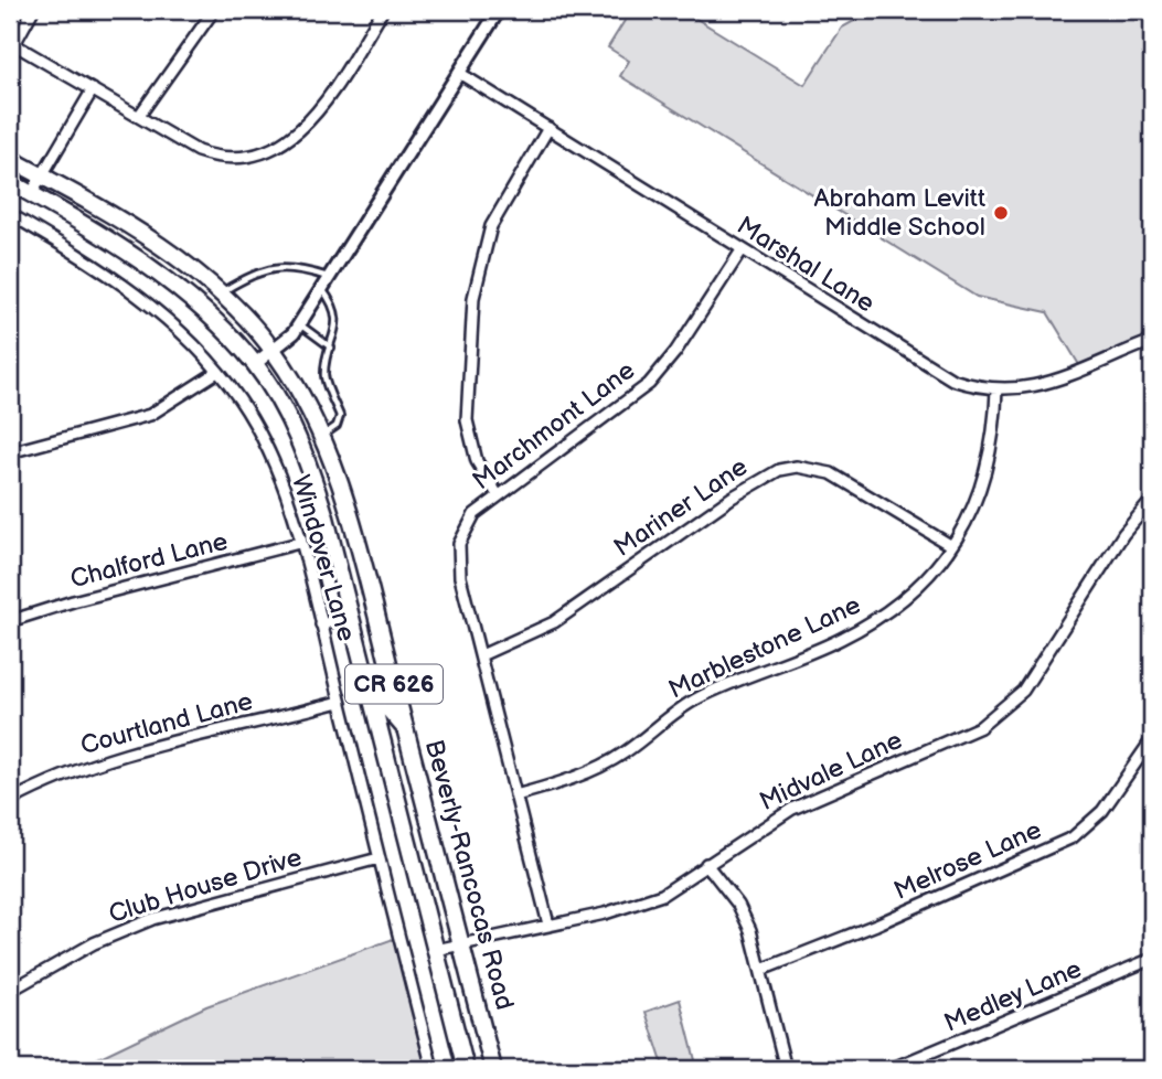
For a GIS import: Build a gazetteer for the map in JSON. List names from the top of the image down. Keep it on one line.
{"streets":{"main road":["CR 626","Beverly-Rancocas Road"],"street":["Marshal Lane","Marchmont Lane","Mariner Lane","Windover Lane","Chalford Lane","Marblestone Lane","Courtland Lane","Midvale Lane","Melrose Lane","Club House Drive","Medley Lane"]},"crossings":[["Marshal Lane","Marchmont Lane"],["Marshal Lane","Marblestone Lane"],["Marchmont Lane","Mariner Lane"],["Marchmont Lane","Marblestone Lane"],["Marchmont Lane","Midvale Lane"],["Mariner Lane","Marblestone Lane"],["Windover Lane","Chalford Lane"],["Windover Lane","Courtland Lane"],["Windover Lane","Club House Drive"],["Midvale Lane","Beverly-Rancocas Road"]],"places":["Abraham Levitt Middle School"]}
